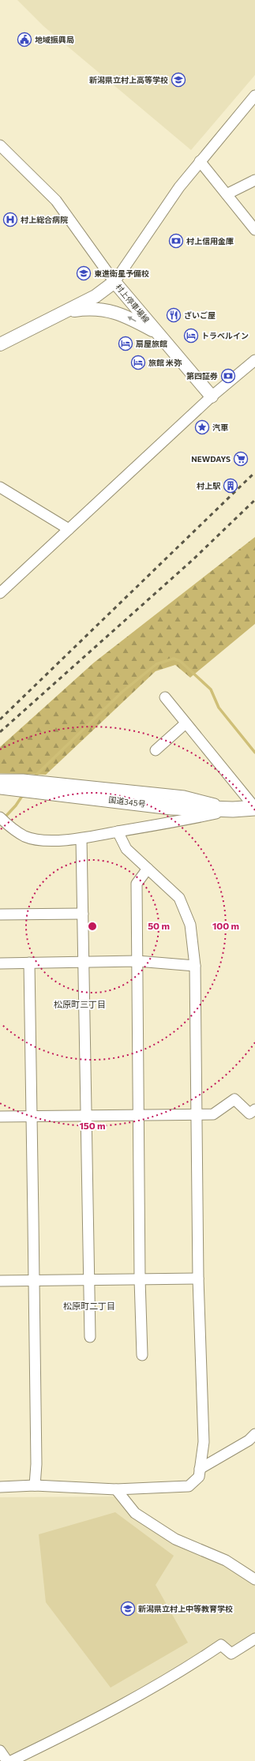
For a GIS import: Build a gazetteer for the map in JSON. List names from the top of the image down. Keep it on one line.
{"streets":{"highway":["国道345号"],"main road":["村上停車場線"]},"districts":["松原町三丁目","松原町二丁目"],"places":{"public building":["地域振興局"],"school or university":["新潟県立村上高等学校","東進衛星予備校","新潟県立村上中等教育学校"],"hospital":["村上総合病院"],"bank":["村上信用金庫","第四証券"],"restaurant":["ざいご屋"],"hotel":["トラベルイン","扇屋旅館","旅館 米弥"],"place":["汽車"],"supermarket":["NEWDAYS"],"building":["村上駅"]},"rings":["50 m","100 m","150 m"]}
